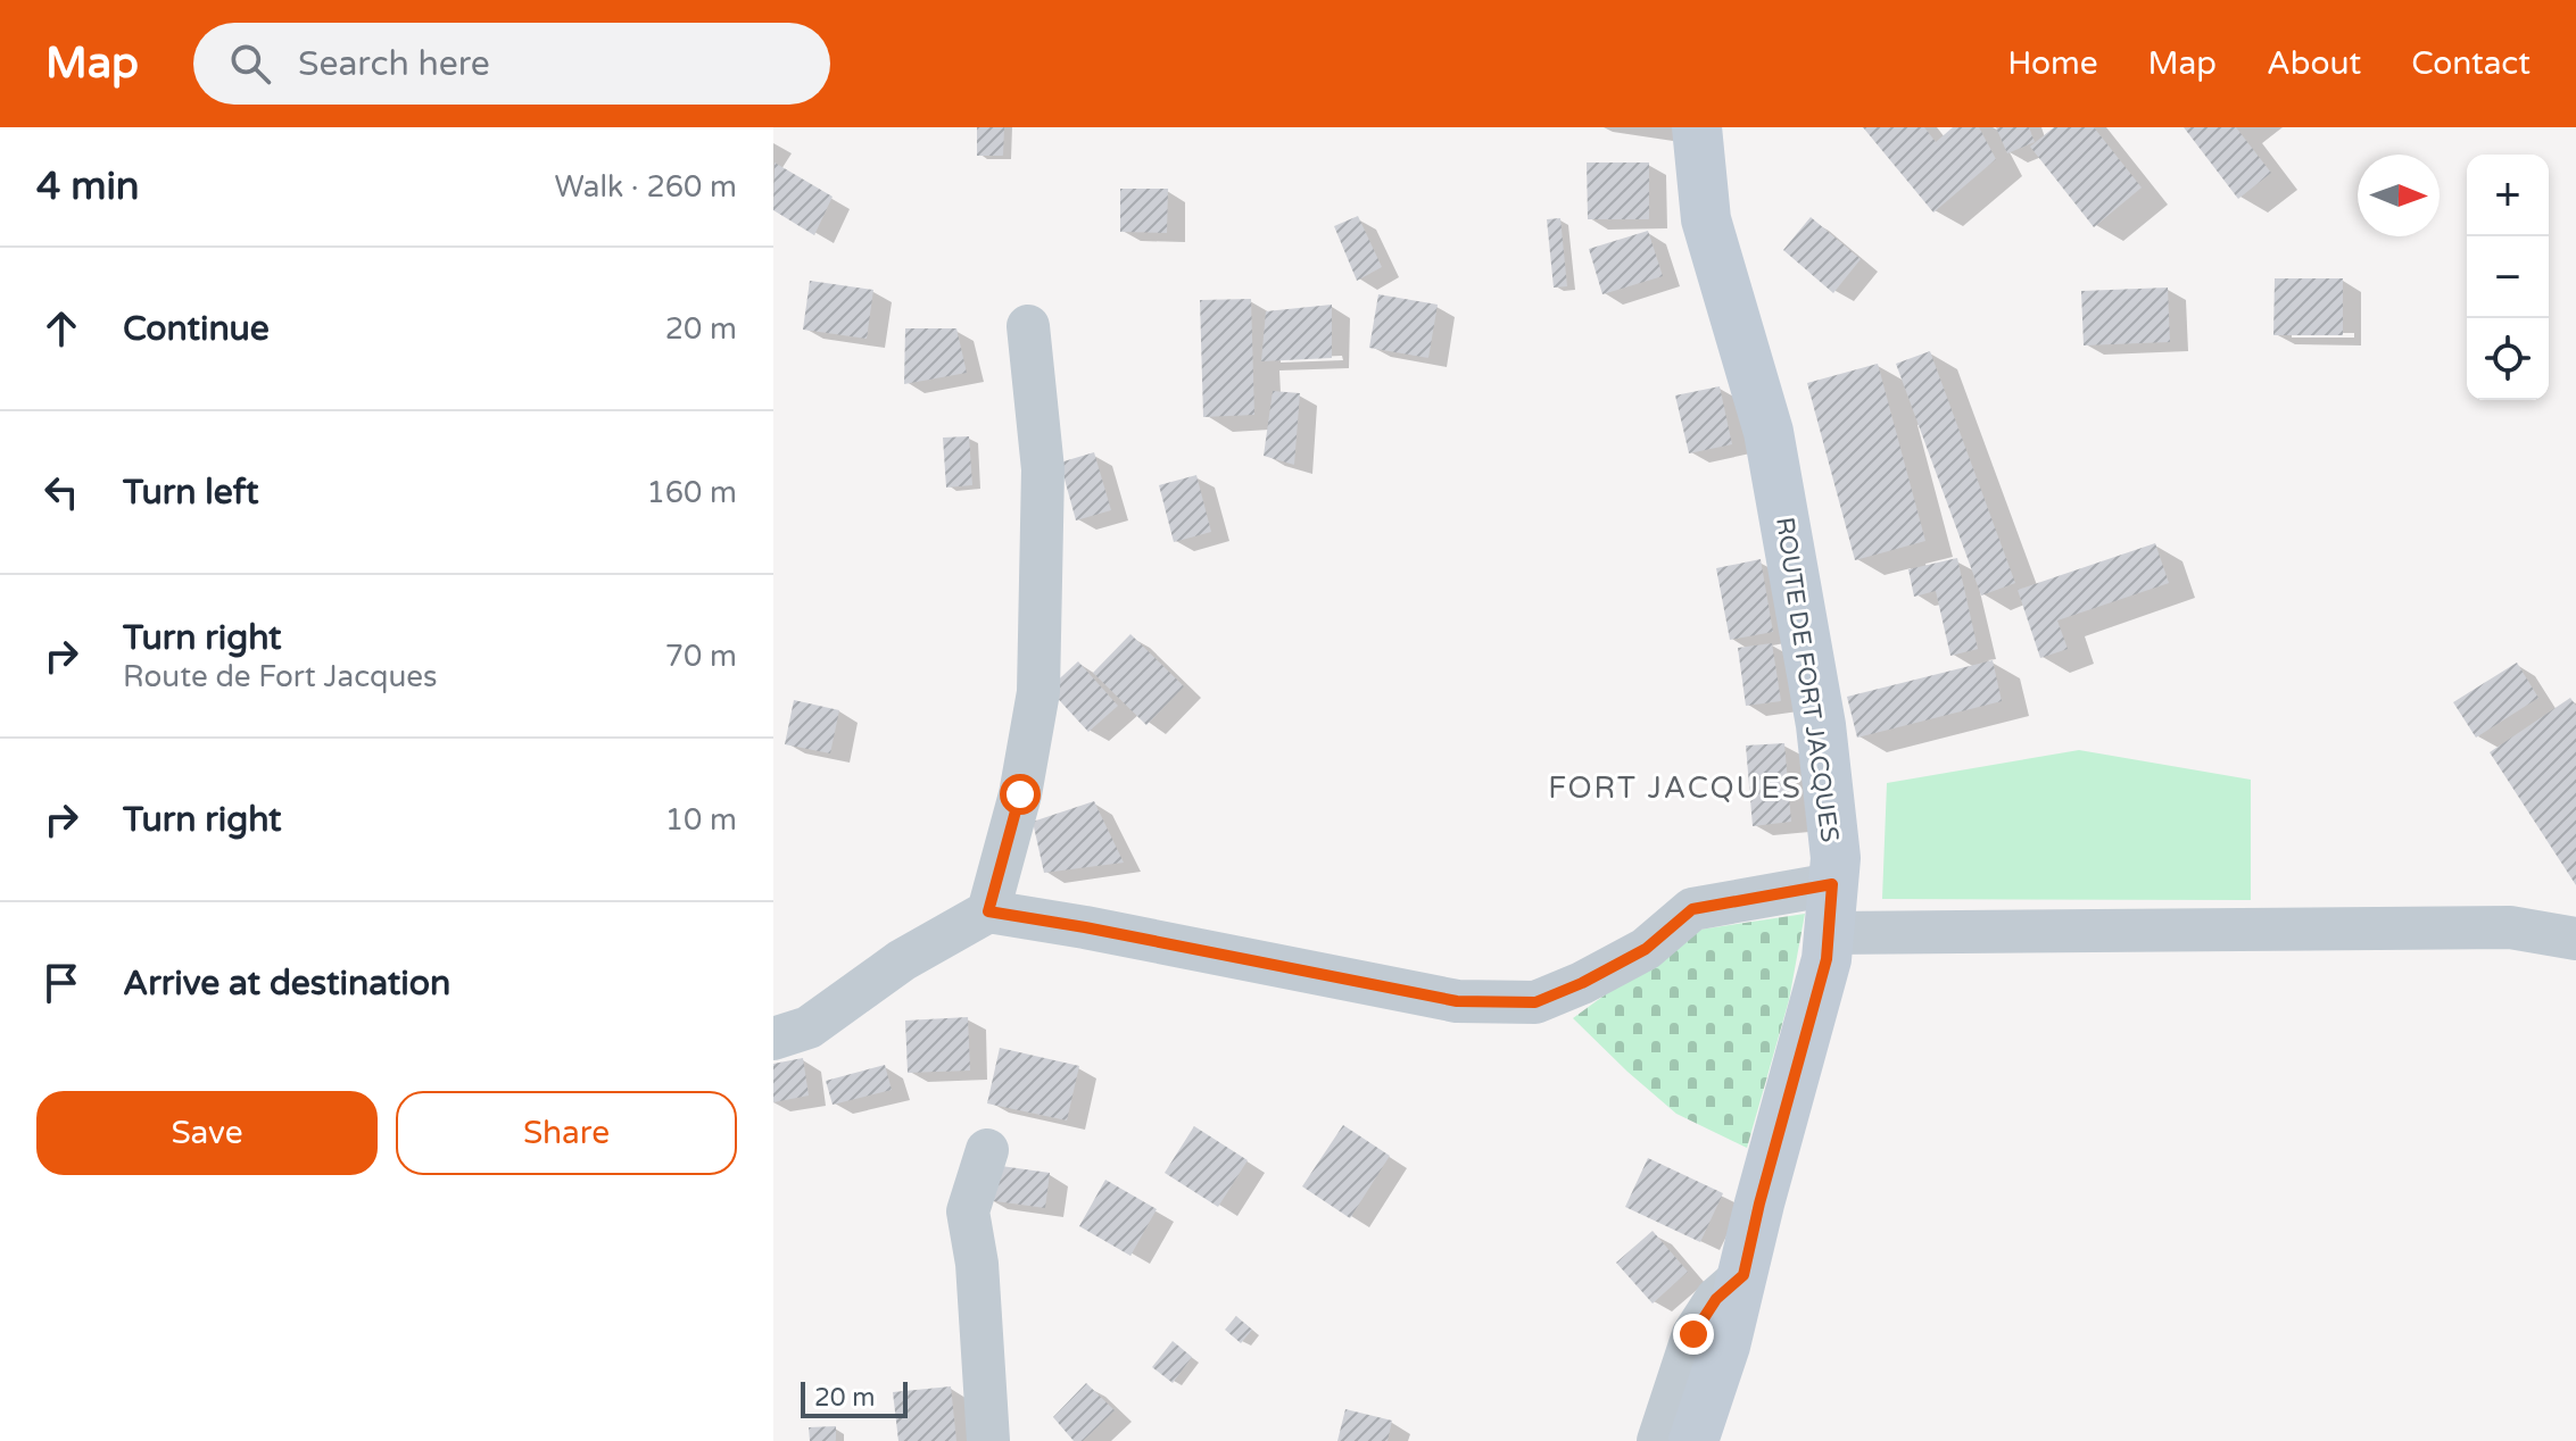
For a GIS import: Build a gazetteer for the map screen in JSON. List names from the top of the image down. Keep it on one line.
{"streets":{"street":["ROUTE DE FORT JACQUES"]},"districts":["FORT JACQUES"],"scale_bar":"20 m","north":"right","page":{"header":"Map","search":"Search here","nav":["Home","Map","About","Contact"],"heading":["4 min","Walk · 260 m"],"map_buttons":["+","−"],"list":[["Continue","20 m"],["Turn left","160 m"],["Turn right","Route de Fort Jacques","70 m"],["Turn right","10 m"],"Arrive at destination"],"buttons":["Save","Share"],"scale":"20 m"}}
